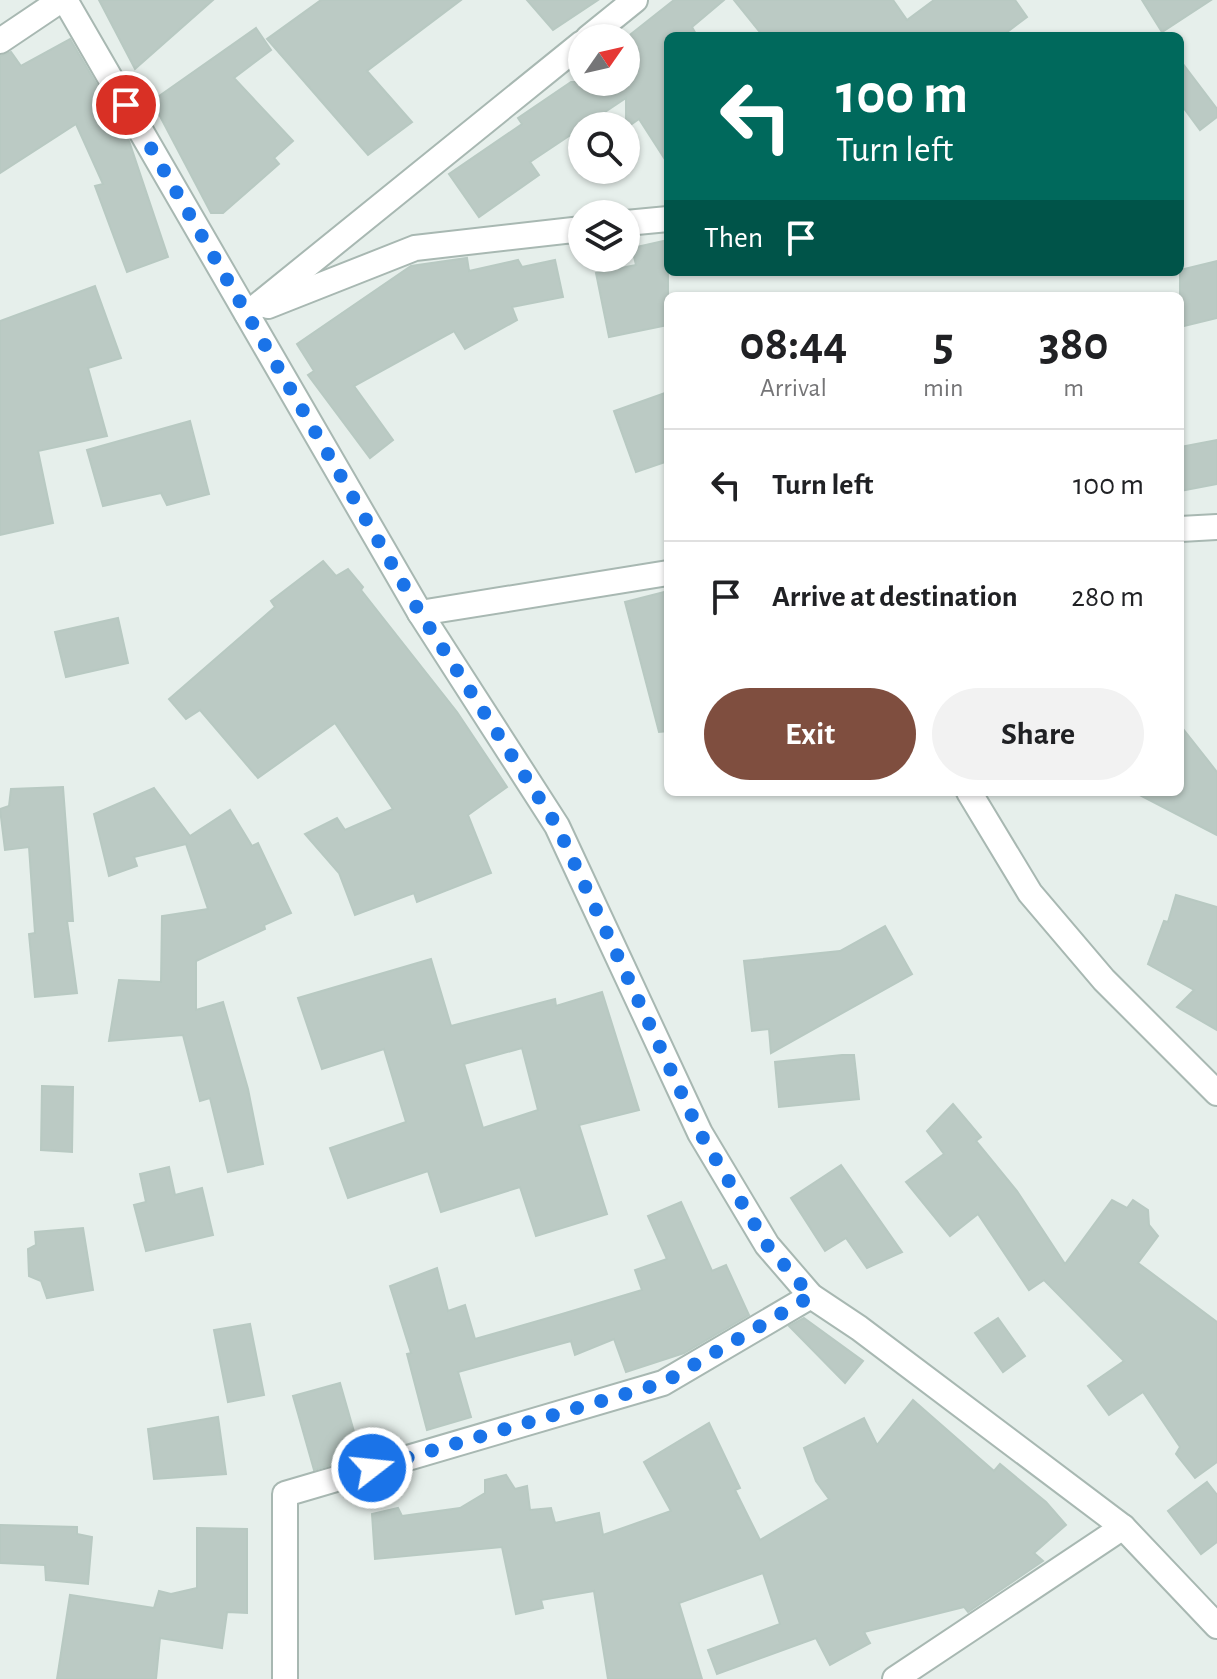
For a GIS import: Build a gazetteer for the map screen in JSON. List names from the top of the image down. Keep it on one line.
{"north":"top right","page":{"turn":["100 m","Turn left"],"then":"Then","eta":["08:44","Arrival","5","min","380","m"],"list":[{"name":"Turn left","value":"100 m"},{"name":"Arrive at destination","value":"280 m"}],"buttons":["Exit","Share"]}}
